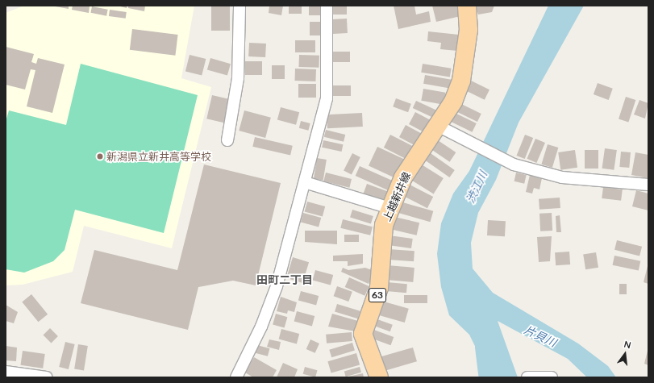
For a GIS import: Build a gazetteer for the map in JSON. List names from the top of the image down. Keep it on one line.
{"streets":{"main road":["上越新井線","63"]},"districts":["田町二丁目"],"water":["渋江川","片貝川"],"places":["新潟県立新井高等学校"],"north":"top"}
